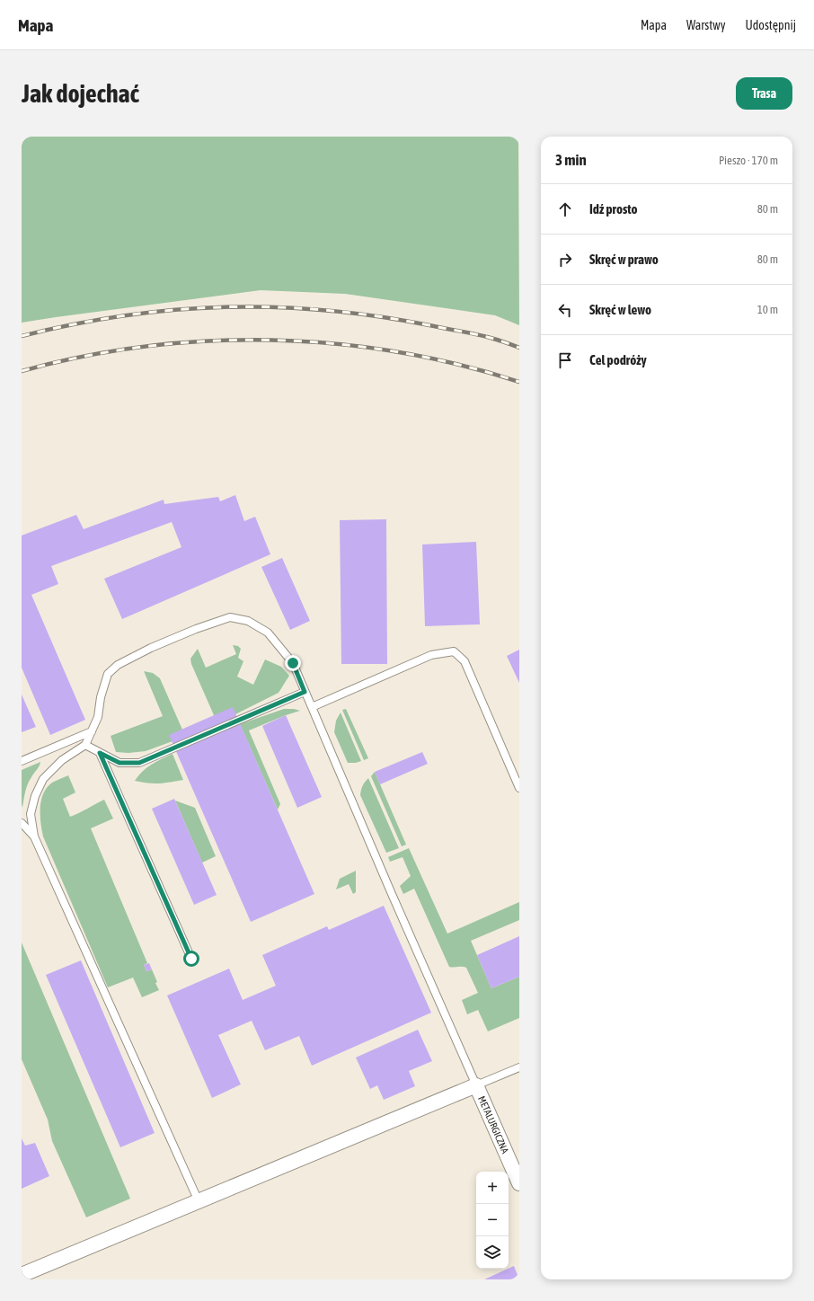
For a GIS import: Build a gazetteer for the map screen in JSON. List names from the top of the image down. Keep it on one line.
{"streets":{"street":["METALURGICZNA"]},"page":{"header":"Mapa","nav":["Mapa","Warstwy","Udostępnij"],"buttons":"Trasa","title":"Jak dojechać","heading":["3 min","Pieszo · 170 m"],"list":[["Idź prosto","80 m"],["Skręć w prawo","80 m"],["Skręć w lewo","10 m"],"Cel podróży"],"map_buttons":["+","−"]}}
